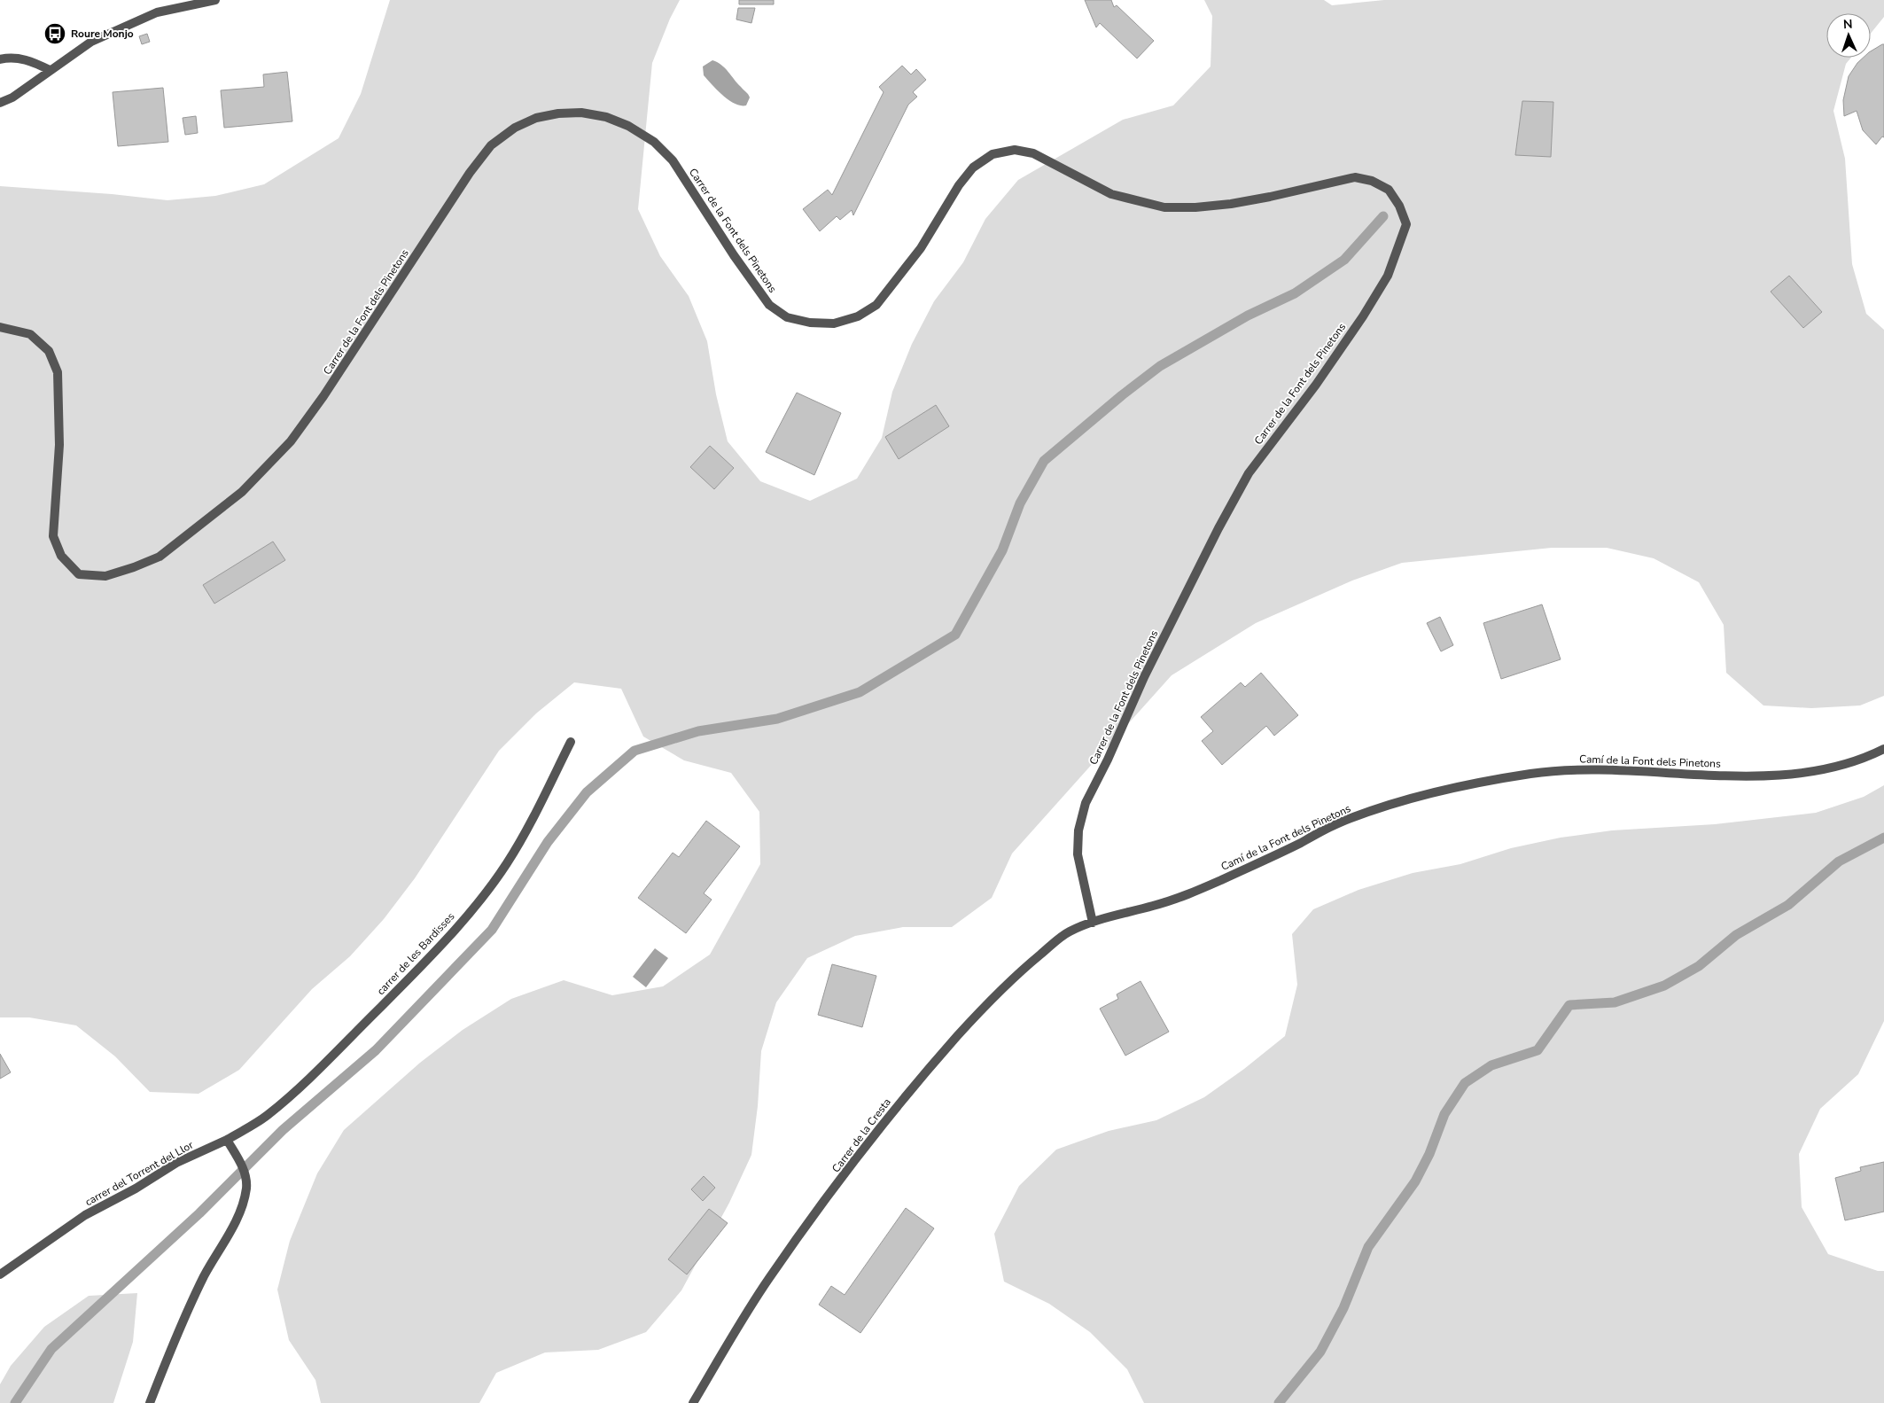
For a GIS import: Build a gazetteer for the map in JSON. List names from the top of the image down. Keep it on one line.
{"streets":{"street":["Carrer de la Font dels Pinetons","Camí de la Font dels Pinetons","carrer de les Bardisses","Carrer de la Cresta","carrer del Torrent del Llor"]},"crossings":[["Carrer de la Font dels Pinetons","Camí de la Font dels Pinetons"],["Carrer de la Font dels Pinetons","Carrer de la Cresta"],["Camí de la Font dels Pinetons","Carrer de la Cresta"],["carrer de les Bardisses","carrer del Torrent del Llor"]],"places":{"bus stop":["Roure Monjo"]},"north":"top"}
